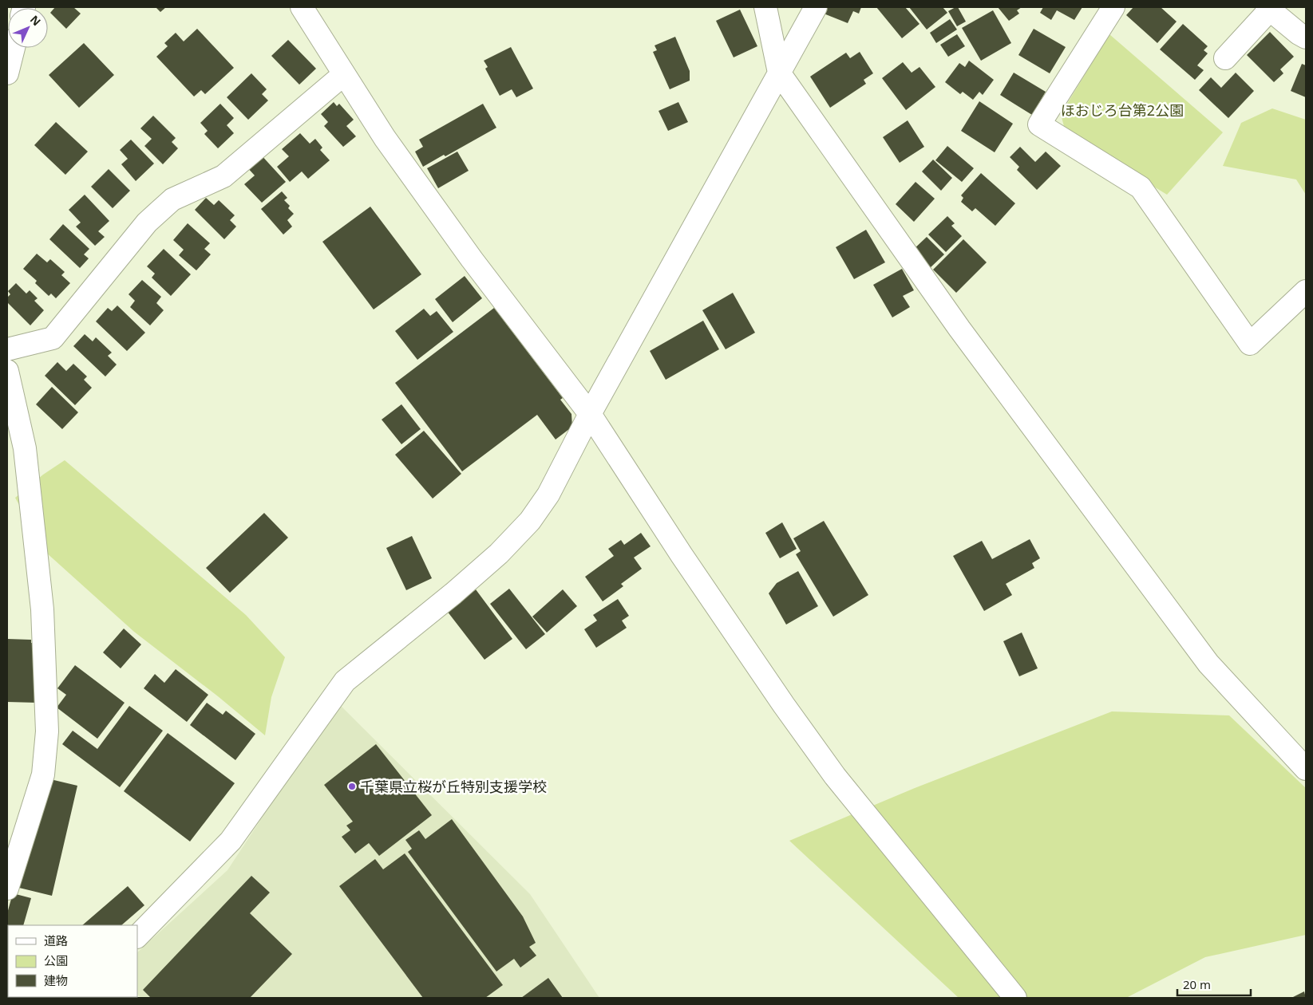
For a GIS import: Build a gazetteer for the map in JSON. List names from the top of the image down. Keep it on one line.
{"parks":["ほおじろ台第2公園"],"places":["千葉県立桜が丘特別支援学校"],"legend":["道路","公園","建物"],"scale_bar":"20 m","north":"top right"}
